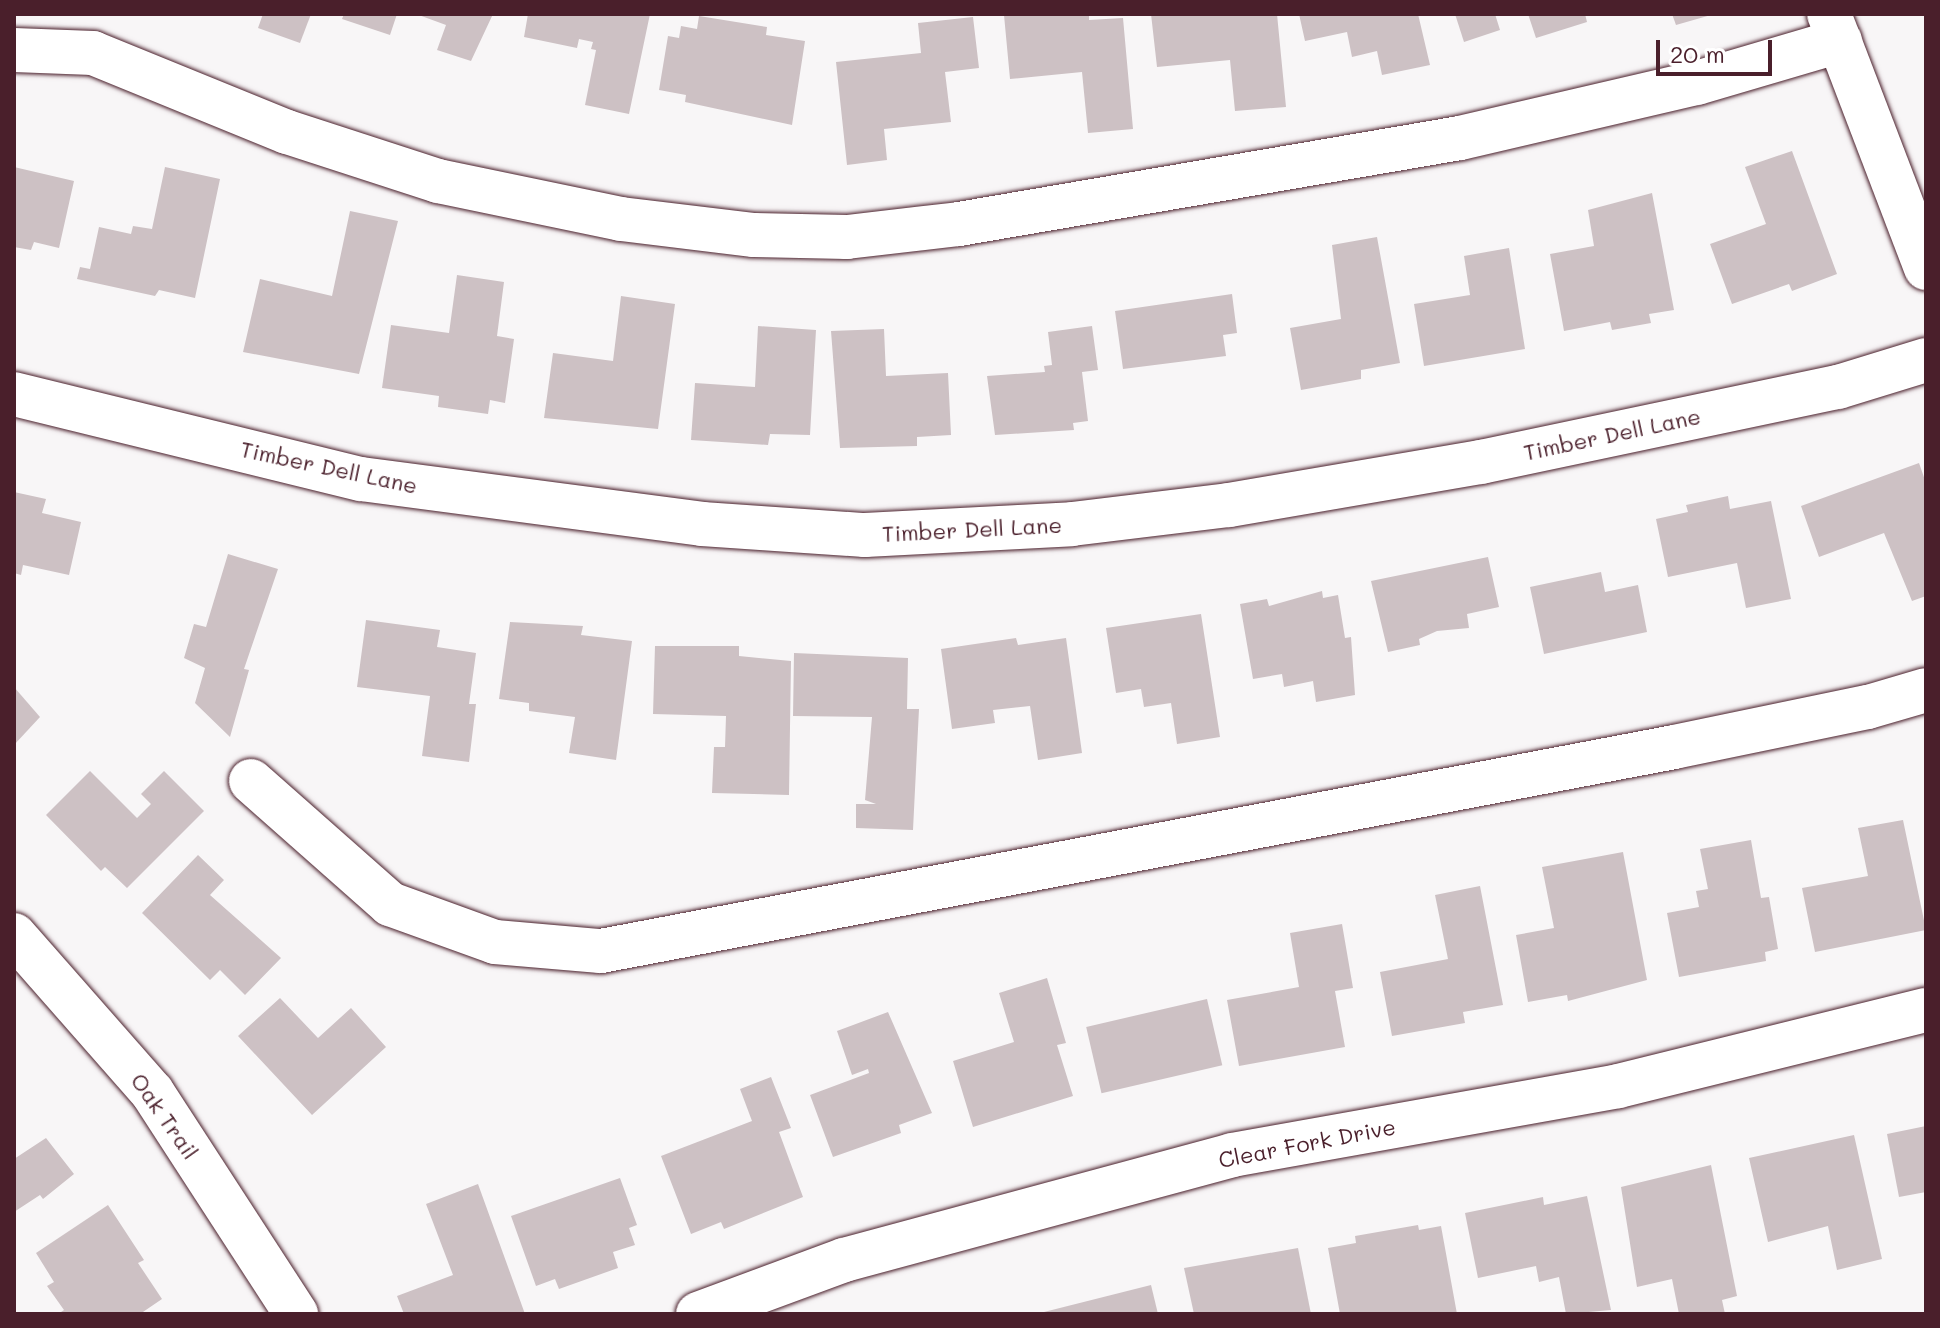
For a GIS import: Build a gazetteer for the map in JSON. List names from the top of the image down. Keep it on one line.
{"streets":{"street":["Timber Dell Lane","Oak Trail","Clear Fork Drive"]},"scale_bar":"20 m"}
